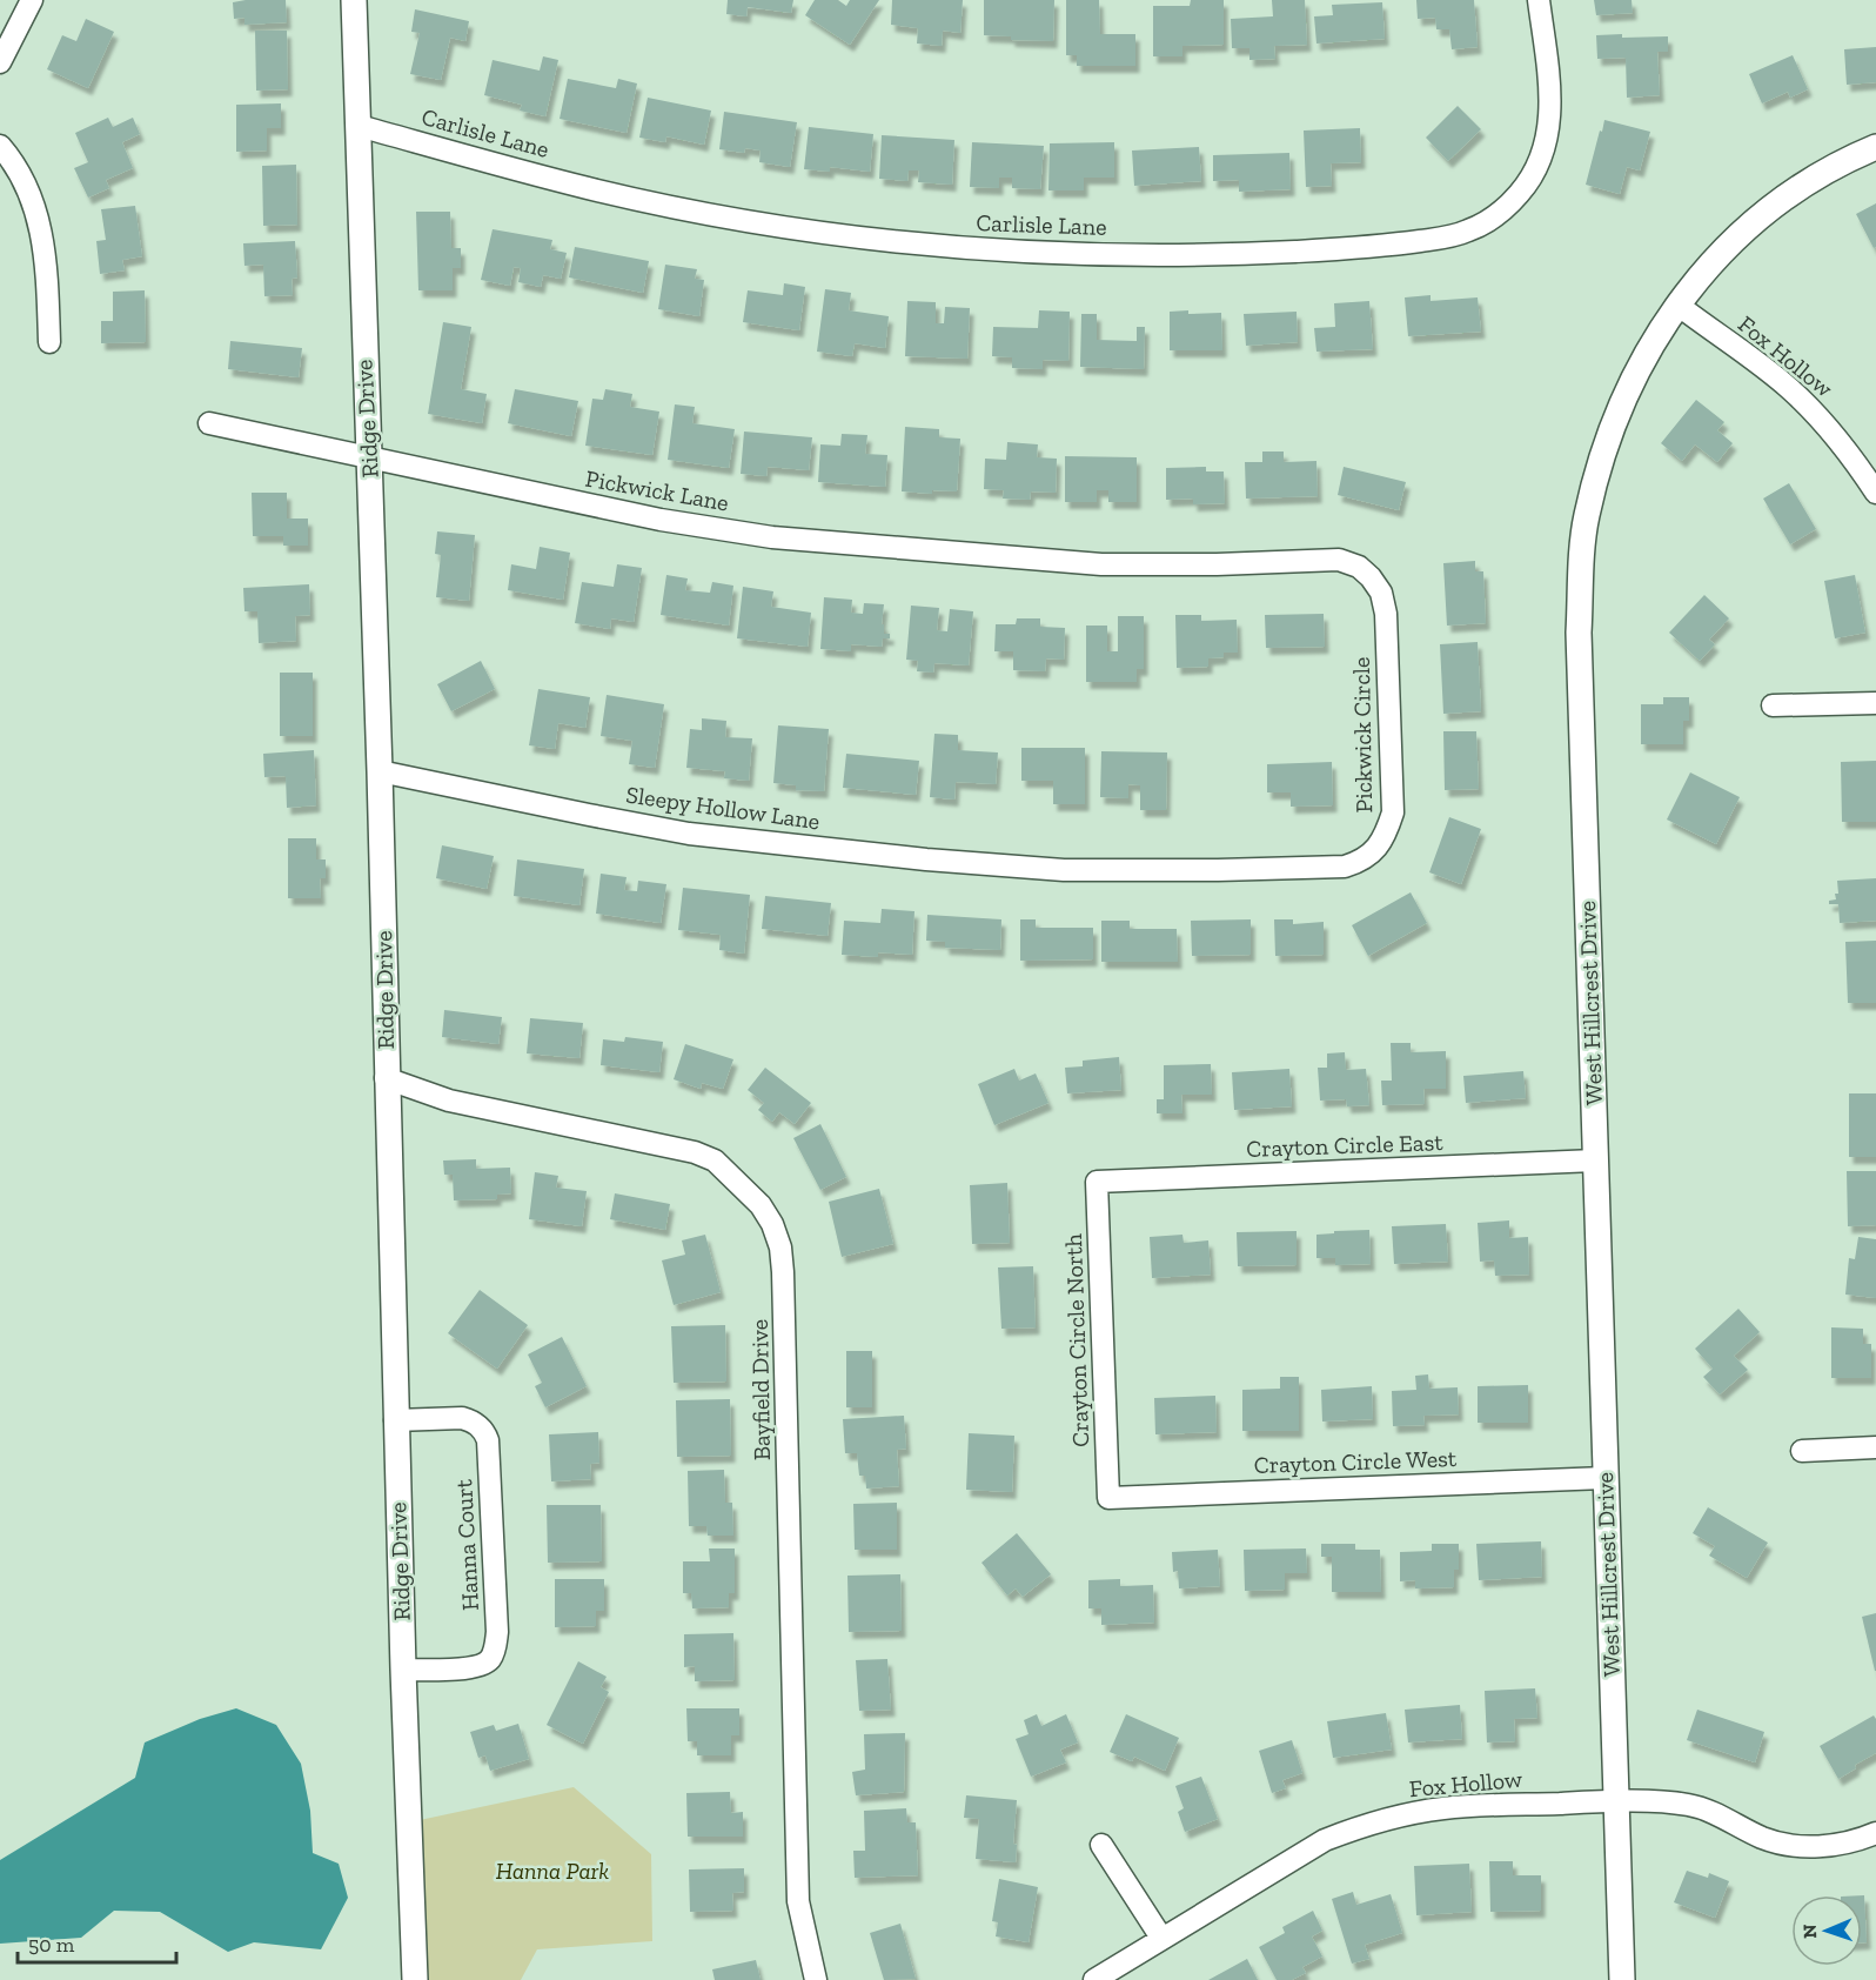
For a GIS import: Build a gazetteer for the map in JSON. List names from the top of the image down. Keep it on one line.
{"streets":{"street":["Carlisle Lane","Fox Hollow","Ridge Drive","Pickwick Lane","Pickwick Circle","Sleepy Hollow Lane","West Hillcrest Drive","Crayton Circle East","Crayton Circle North","Bayfield Drive","Crayton Circle West","Hanna Court"]},"crossings":[["Carlisle Lane","Ridge Drive"],["Fox Hollow","West Hillcrest Drive"],["Ridge Drive","Pickwick Lane"],["Ridge Drive","Sleepy Hollow Lane"],["Ridge Drive","Bayfield Drive"],["Ridge Drive","Hanna Court"],["Pickwick Lane","Pickwick Circle"],["Pickwick Circle","Sleepy Hollow Lane"],["West Hillcrest Drive","Crayton Circle East"],["West Hillcrest Drive","Crayton Circle West"],["Crayton Circle East","Crayton Circle North"],["Crayton Circle North","Crayton Circle West"]],"parks":["Hanna Park"],"scale_bar":"50 m","north":"left"}
